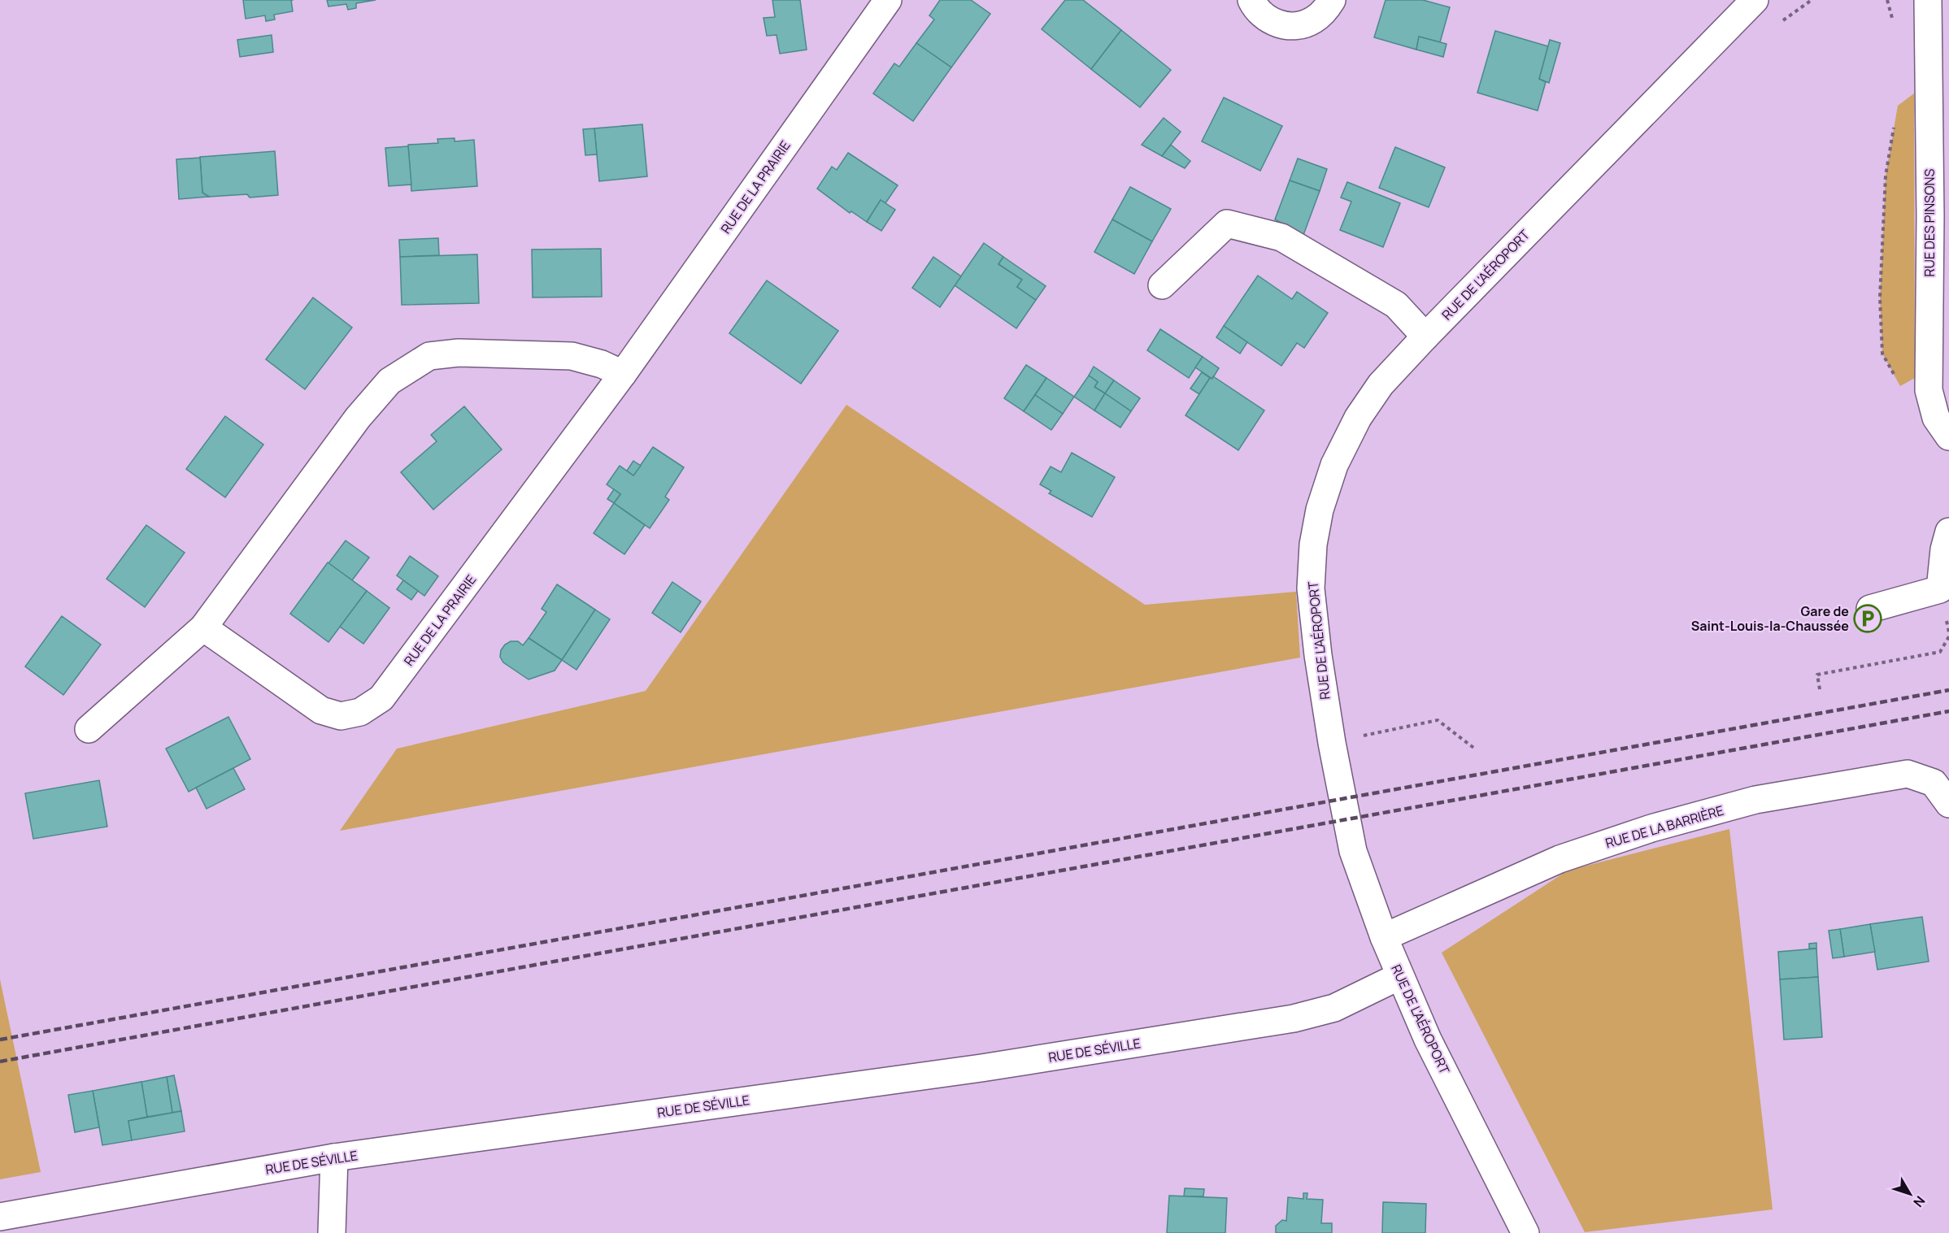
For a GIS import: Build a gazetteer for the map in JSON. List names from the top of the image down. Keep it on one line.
{"streets":{"street":["RUE DE LA PRAIRIE","RUE DES PINSONS","RUE DE L'AÉROPORT","RUE DE LA BARRIÈRE","RUE DE SÉVILLE"]},"crossings":[["RUE DE L'AÉROPORT","RUE DE LA BARRIÈRE"],["RUE DE L'AÉROPORT","RUE DE SÉVILLE"]],"places":{"parking":["Gare de Saint-Louis-la-Chaussée"]},"north":"bottom right"}
